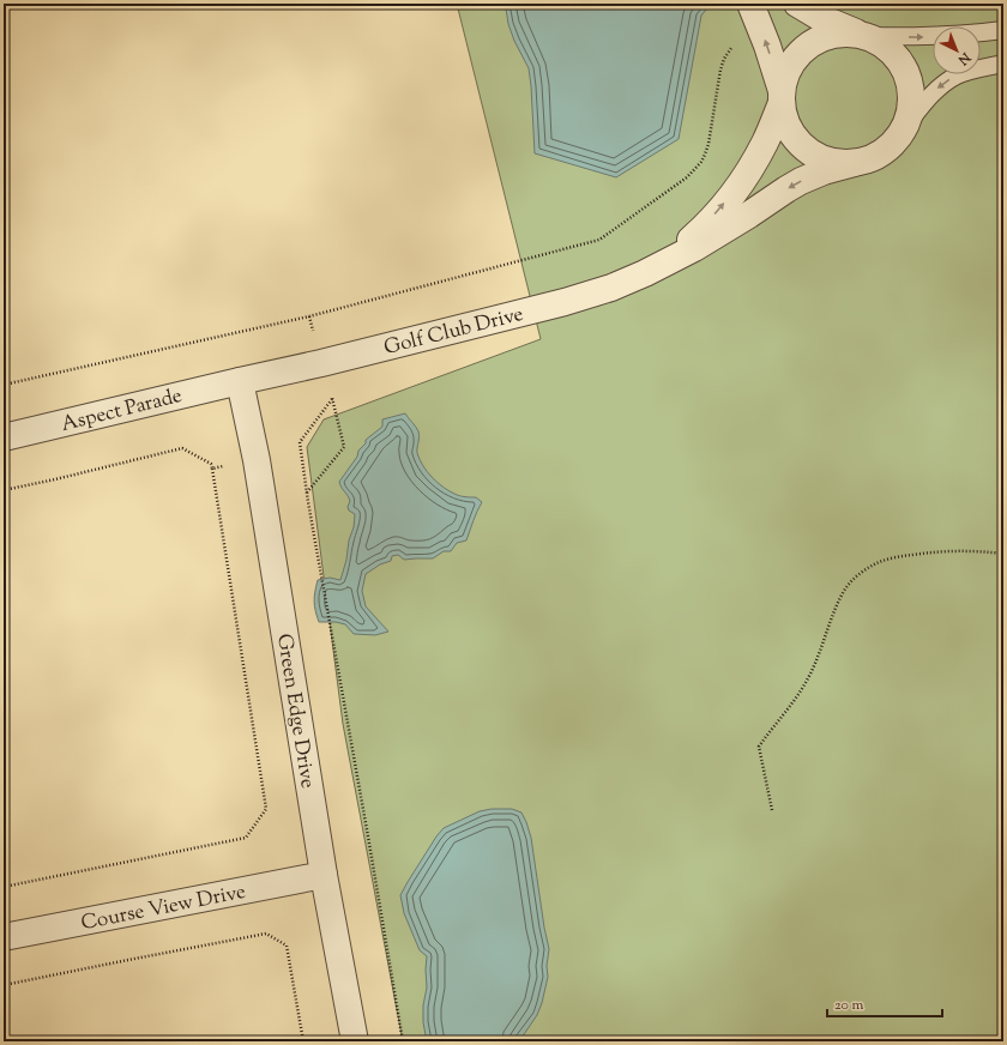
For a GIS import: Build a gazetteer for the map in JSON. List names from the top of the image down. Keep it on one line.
{"streets":{"street":["Golf Club Drive","Aspect Parade","Green Edge Drive","Course View Drive"]},"crossings":[["Golf Club Drive","Aspect Parade"],["Golf Club Drive","Green Edge Drive"],["Aspect Parade","Green Edge Drive"],["Green Edge Drive","Course View Drive"]],"scale_bar":"20 m","north":"bottom right"}
